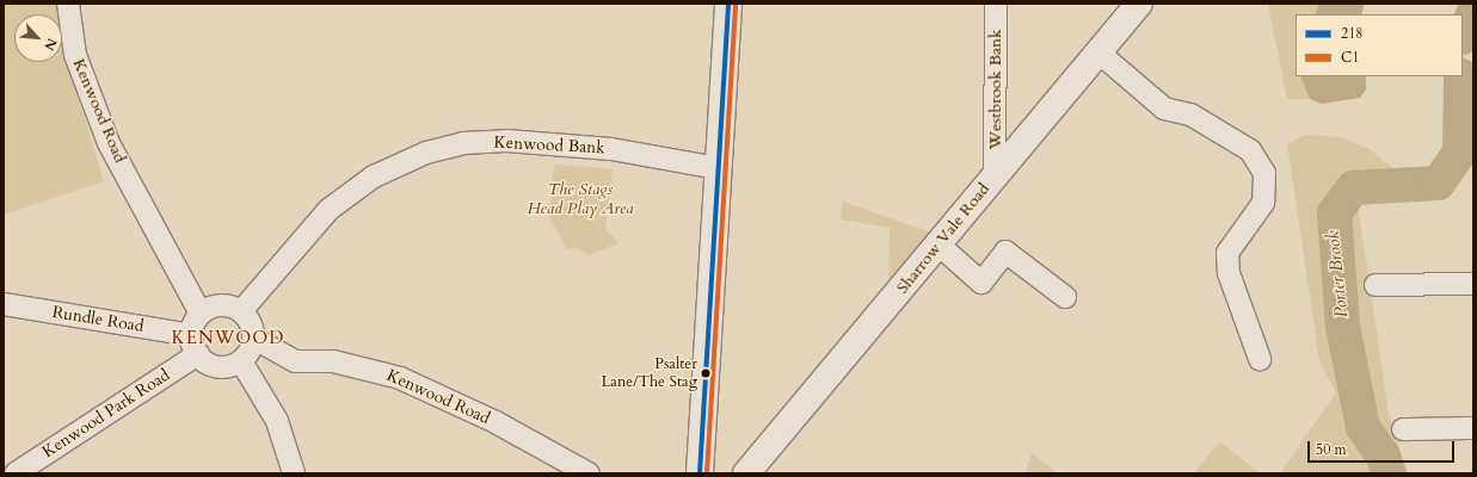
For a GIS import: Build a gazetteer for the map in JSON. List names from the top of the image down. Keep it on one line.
{"streets":{"street":["Westbrook Bank","Kenwood Road","Kenwood Bank","Sharrow Vale Road","Rundle Road","Kenwood Park Road"]},"crossings":[["Westbrook Bank","Sharrow Vale Road"],["Kenwood Road","Kenwood Bank"],["Kenwood Road","Rundle Road"],["Kenwood Road","Kenwood Park Road"],["Kenwood Bank","Rundle Road"],["Kenwood Bank","Kenwood Park Road"],["Rundle Road","Kenwood Park Road"]],"districts":["KENWOOD"],"water":["Porter Brook"],"parks":["The Stags Head Play Area"],"places":["Psalter Lane/The Stag"],"lines":["transit line 218","transit line C1"],"legend":["218","C1"],"scale_bar":"50 m","north":"bottom right"}
